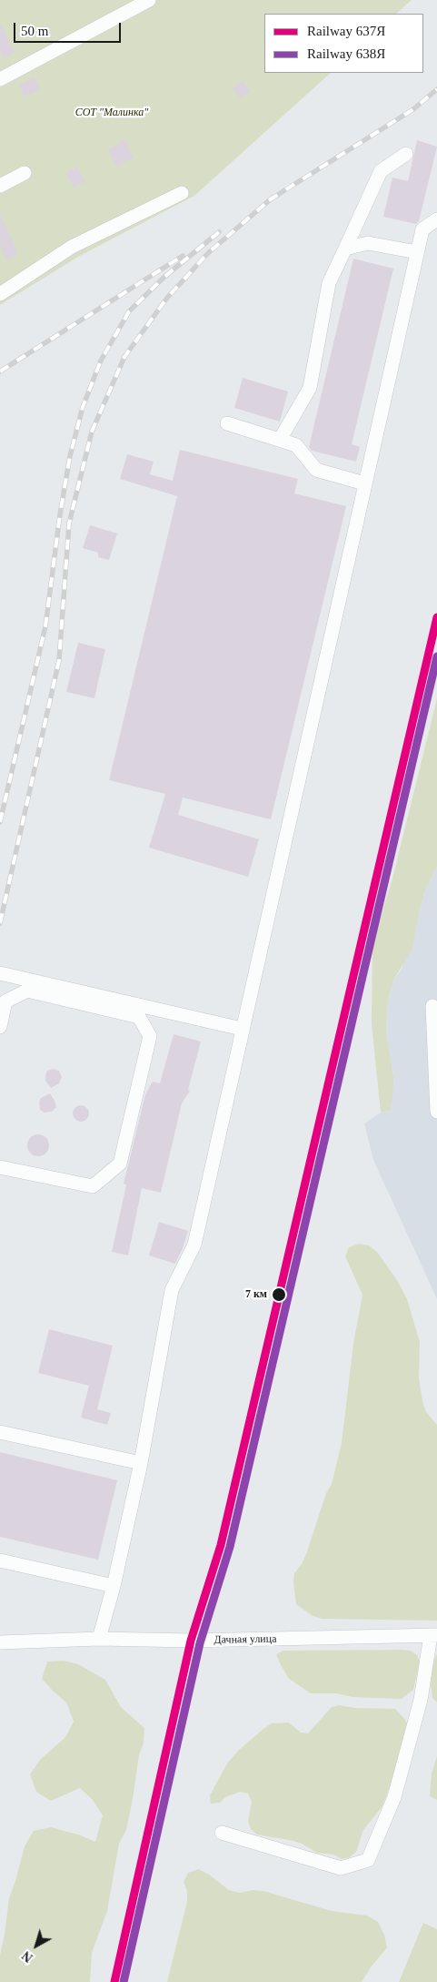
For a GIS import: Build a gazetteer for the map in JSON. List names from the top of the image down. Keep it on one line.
{"streets":{"street":["Дачная улица"]},"parks":["СОТ \"Малинка\""],"places":["7 км"],"lines":["rail line 637Я","rail line 638Я"],"legend":["Railway 637Я","Railway 638Я"],"scale_bar":"50 m","north":"bottom left"}
